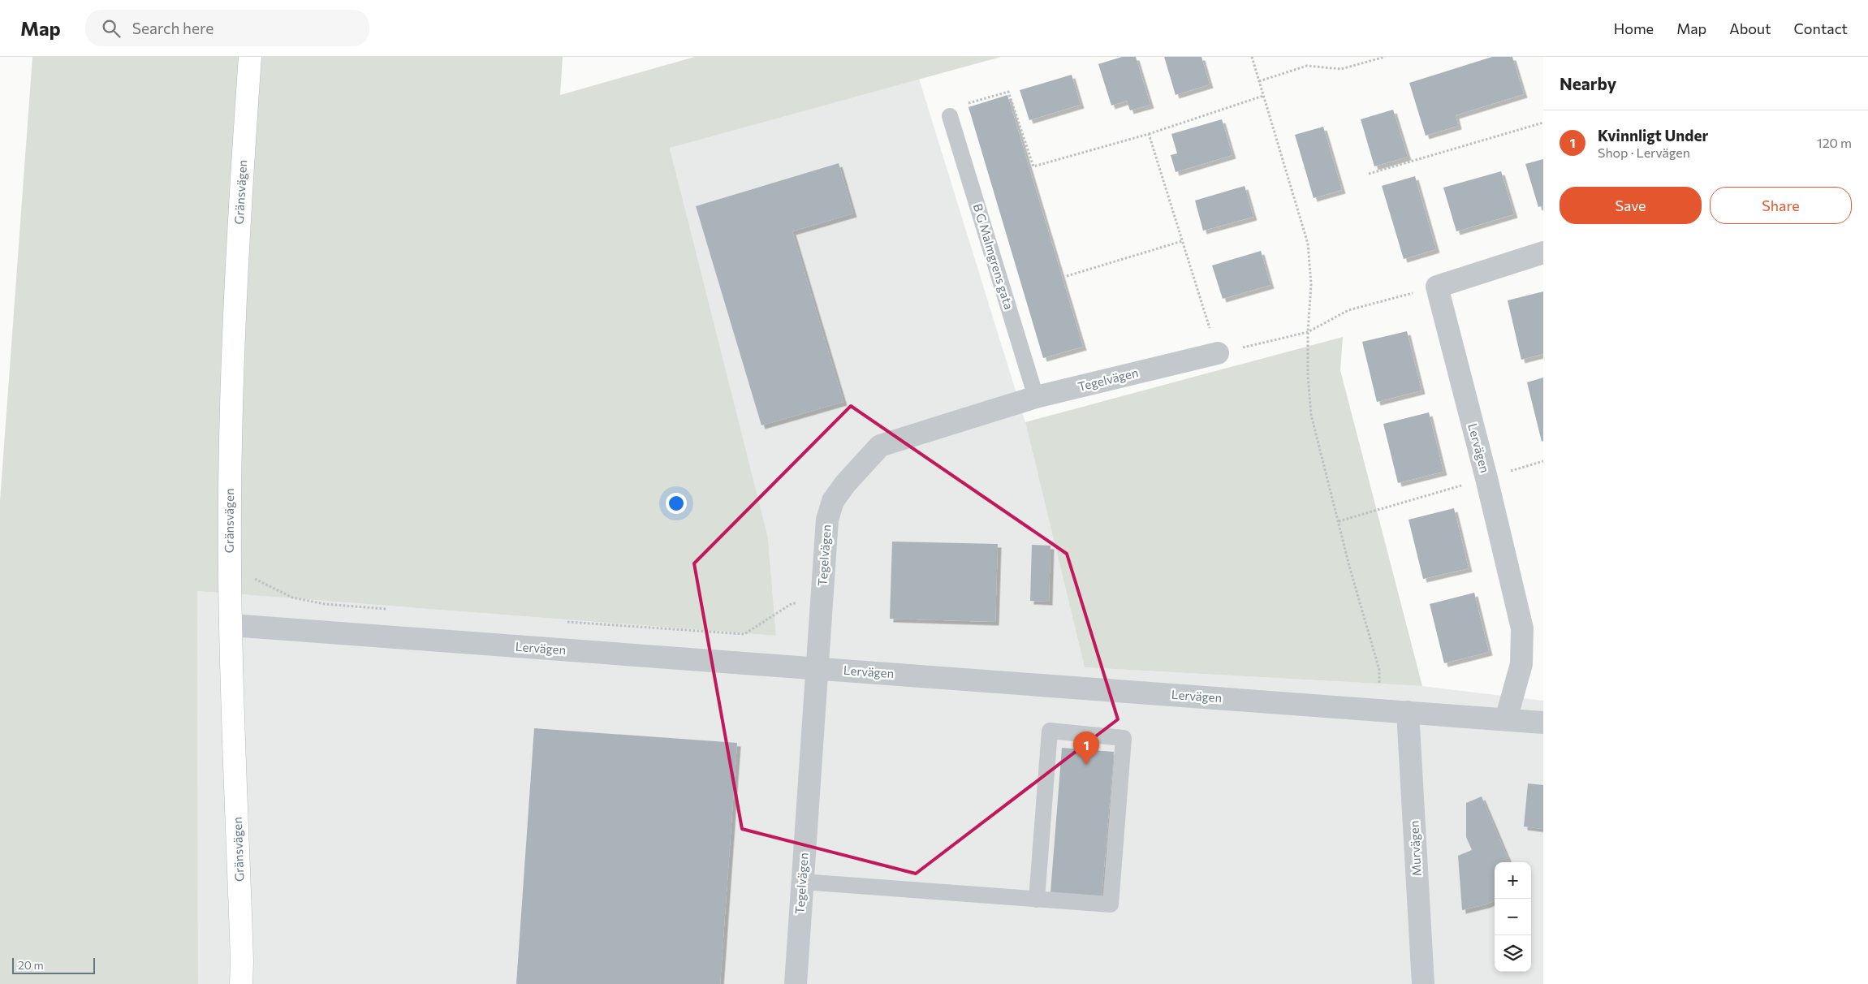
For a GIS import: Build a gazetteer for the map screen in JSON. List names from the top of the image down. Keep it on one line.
{"streets":{"street":["Gränsvägen","Tegelvägen","Lervägen","Murvägen"],"lane":["B G Malmgrens gata"]},"crossings":[["Gränsvägen","Lervägen"],["B G Malmgrens gata","Tegelvägen"],["Tegelvägen","Lervägen"],["Lervägen","Murvägen"]],"scale_bar":"20 m","page":{"header":"Map","search":"Search here","nav":["Home","Map","About","Contact"],"heading":"Nearby","list":[{"mark":"1","name":"Kvinnligt Under","note":"Shop · Lervägen","value":"120 m"}],"buttons":["Save","Share"],"pins":"1","map_buttons":["+","−"],"scale":"20 m"}}
